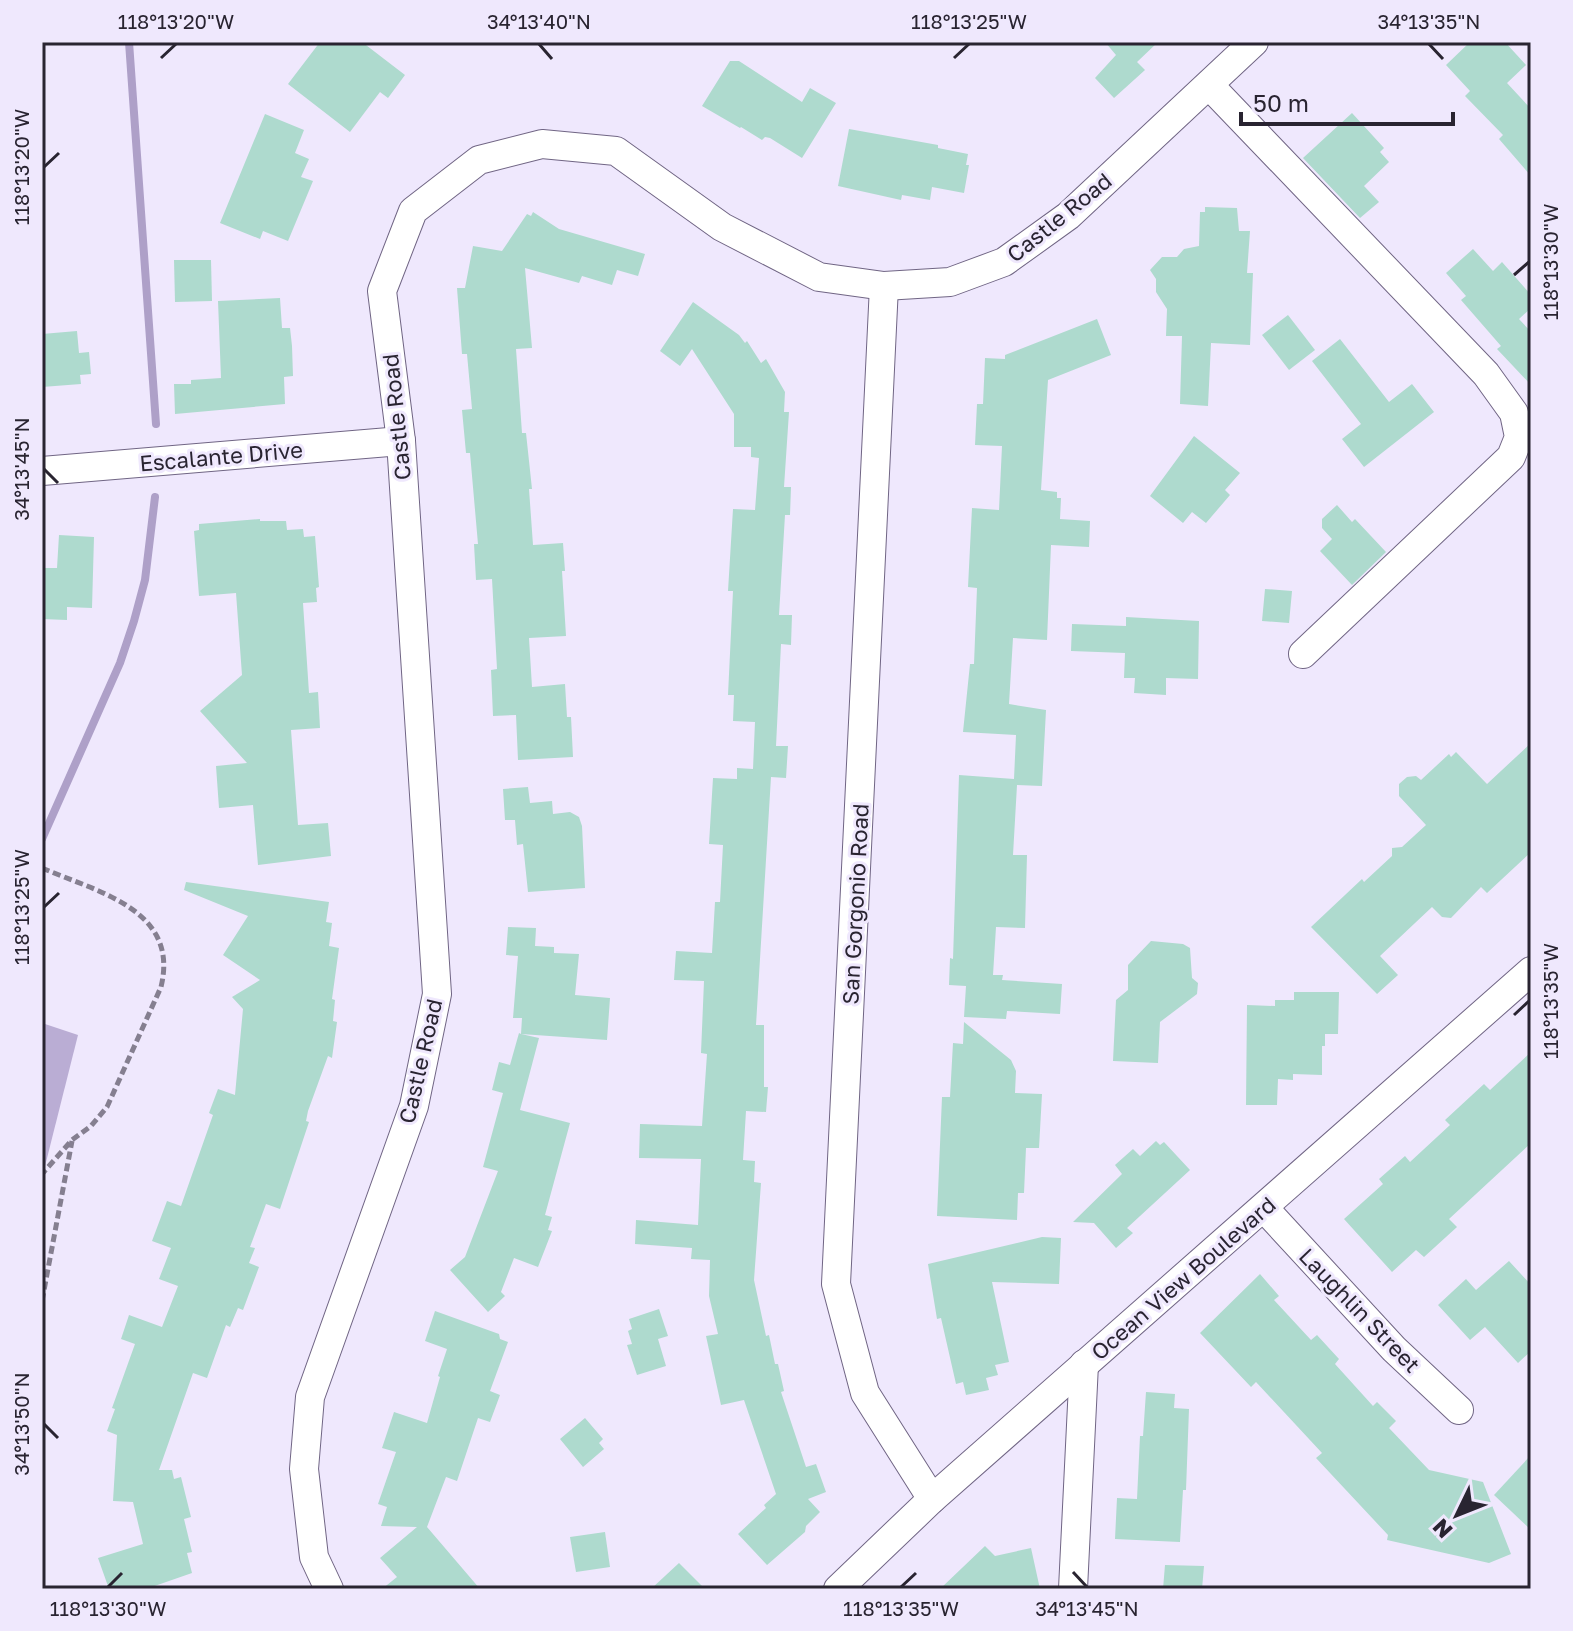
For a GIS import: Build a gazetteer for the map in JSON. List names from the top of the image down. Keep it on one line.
{"streets":{"street":["Castle Road","Escalante Drive","San Gorgonio Road","Ocean View Boulevard","Laughlin Street"]},"crossings":[["Castle Road","Escalante Drive"],["Castle Road","San Gorgonio Road"],["San Gorgonio Road","Ocean View Boulevard"],["Ocean View Boulevard","Laughlin Street"]],"scale_bar":"50 m","north":"bottom left","coordinates":["118°13'20\"W","34°13'40\"N","118°13'25\"W","34°13'35\"N","118°13'30\"W","34°13'45\"N","118°13'35\"W","34°13'50\"N"]}
